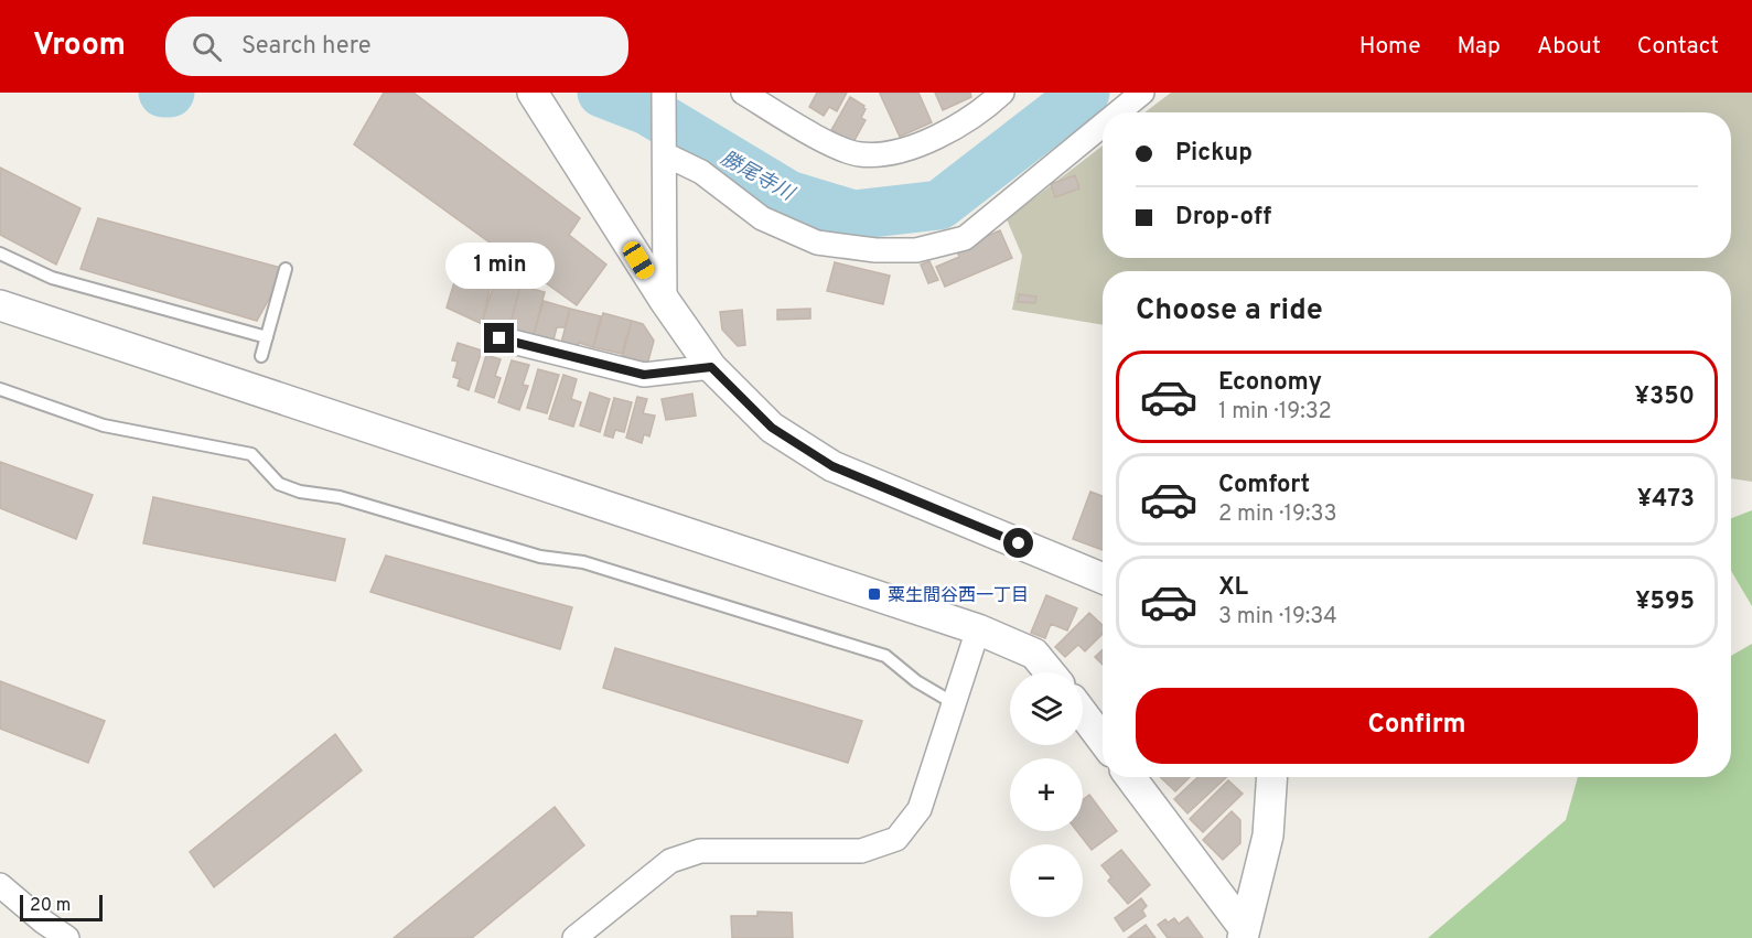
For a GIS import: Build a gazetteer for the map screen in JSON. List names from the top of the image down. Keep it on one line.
{"water":["勝尾寺川"],"places":{"transit":["粟生間谷西一丁目"]},"scale_bar":"20 m","page":{"header":"Vroom","search":"Search here","nav":["Home","Map","About","Contact"],"banner":["Pickup","Drop-off"],"bubble":"1 min","heading":"Choose a ride","list":[{"name":"Economy","note":"1 min · 19:32","value":"¥350"},{"name":"Comfort","note":"2 min · 19:33","value":"¥473"},{"name":"XL","note":"3 min · 19:34","value":"¥595"}],"map_buttons":["+","−"],"buttons":"Confirm","scale":"20 m"}}
